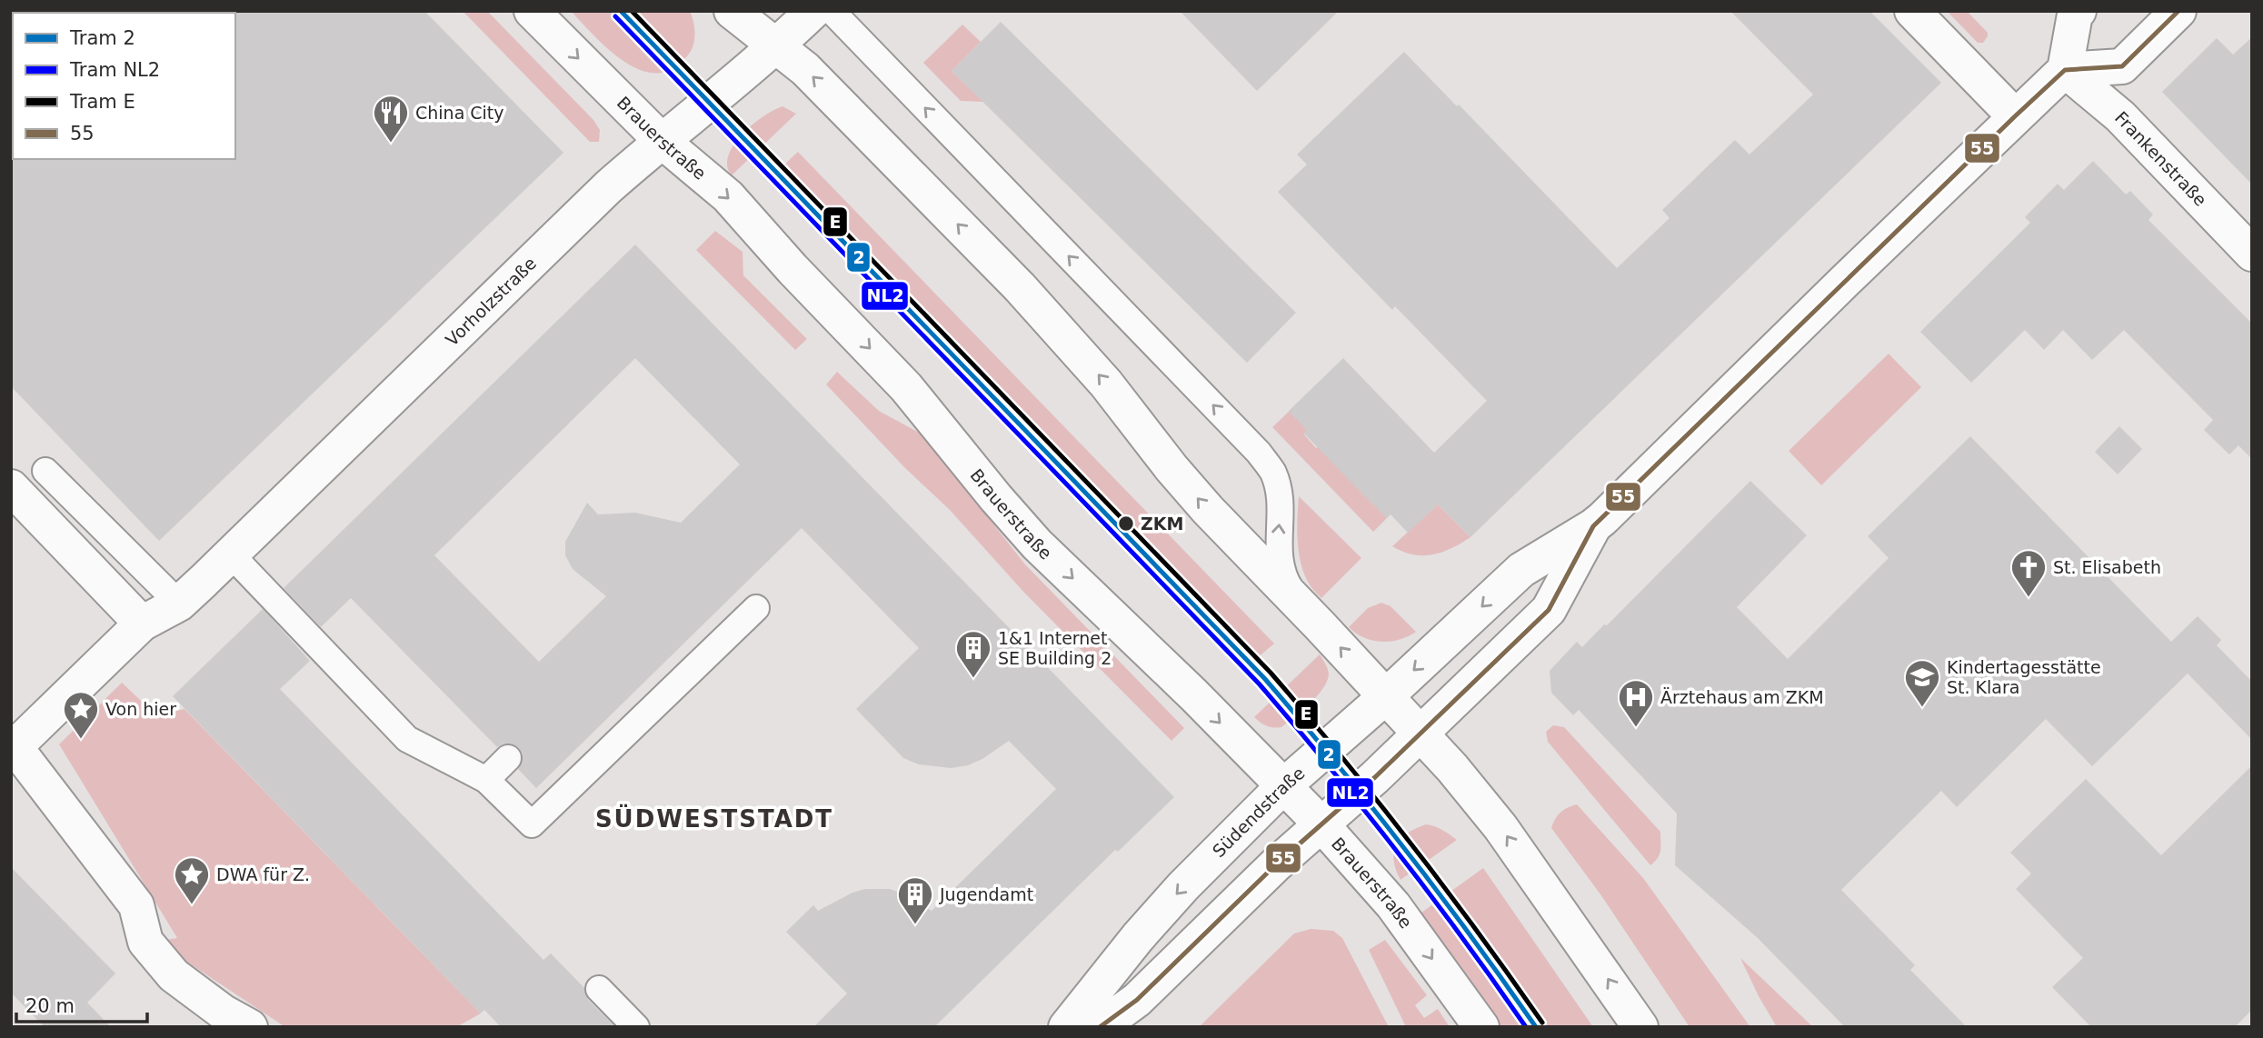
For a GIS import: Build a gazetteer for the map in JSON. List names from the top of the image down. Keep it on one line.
{"streets":{"street":["Brauerstraße","Frankenstraße","Vorholzstraße","Südendstraße"]},"crossings":[["Brauerstraße","Vorholzstraße"],["Brauerstraße","Südendstraße"],["Frankenstraße","Südendstraße"]],"districts":["SÜDWESTSTADT"],"places":{"restaurant":["China City"],"other":["ZKM"],"church":["St. Elisabeth"],"building":["1&1 Internet SE Building 2","Jugendamt"],"school or university":["Kindertagesstätte St. Klara"],"hospital":["Ärztehaus am ZKM"],"place":["Von hier","DWA für Z."]},"lines":["tram line 2","tram line E","transit line 55","tram line NL2"],"legend":["Tram 2","Tram NL2","Tram E","55"],"scale_bar":"20 m"}
